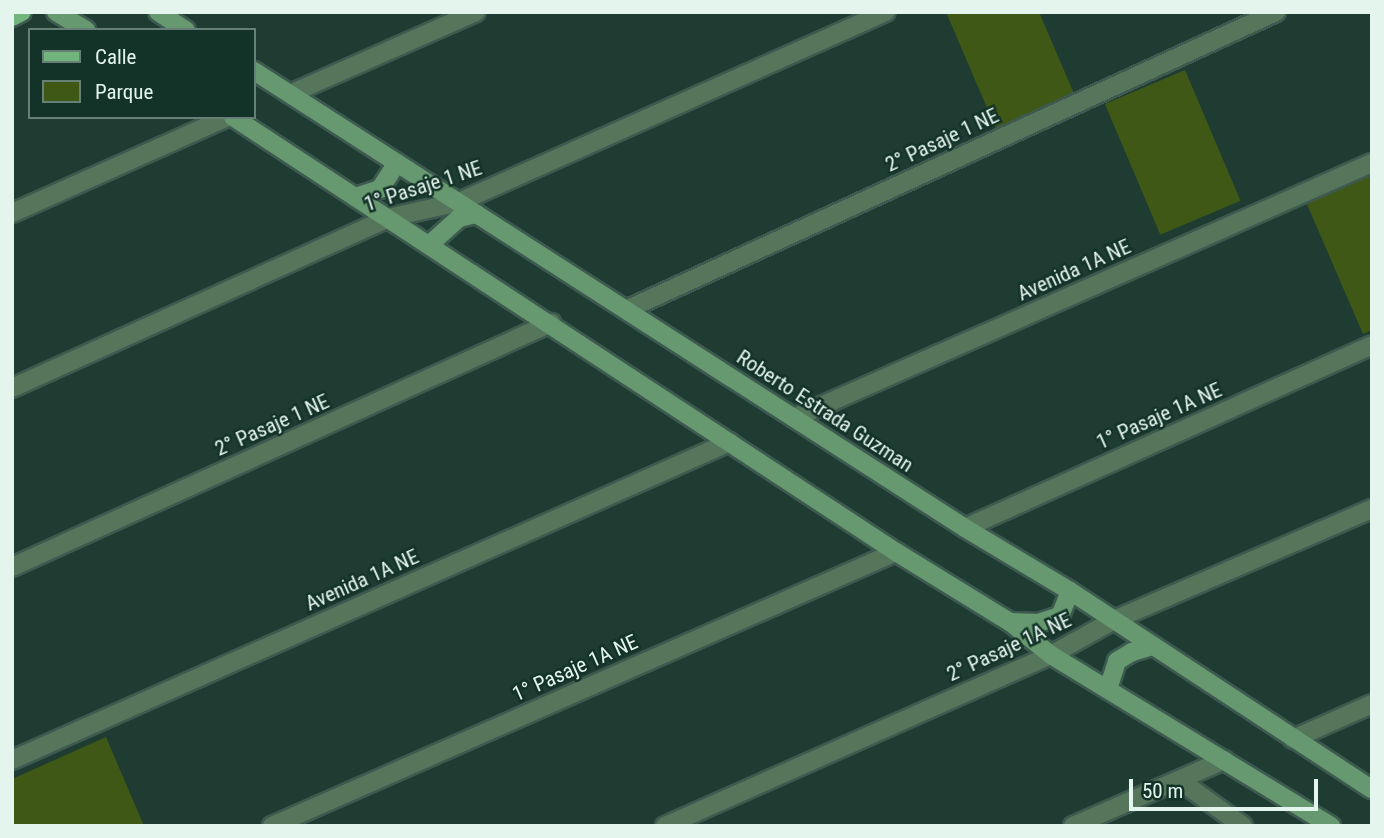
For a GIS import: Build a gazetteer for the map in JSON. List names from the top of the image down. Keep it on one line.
{"streets":{"street":["2° Pasaje 1 NE","1° Pasaje 1 NE","Avenida 1A NE","Roberto Estrada Guzman","1° Pasaje 1A NE","2° Pasaje 1A NE"]},"crossings":[["2° Pasaje 1 NE","Roberto Estrada Guzman"],["1° Pasaje 1 NE","Roberto Estrada Guzman"],["Avenida 1A NE","Roberto Estrada Guzman"],["Roberto Estrada Guzman","1° Pasaje 1A NE"],["Roberto Estrada Guzman","2° Pasaje 1A NE"]],"legend":["Calle","Parque"],"scale_bar":"50 m"}
